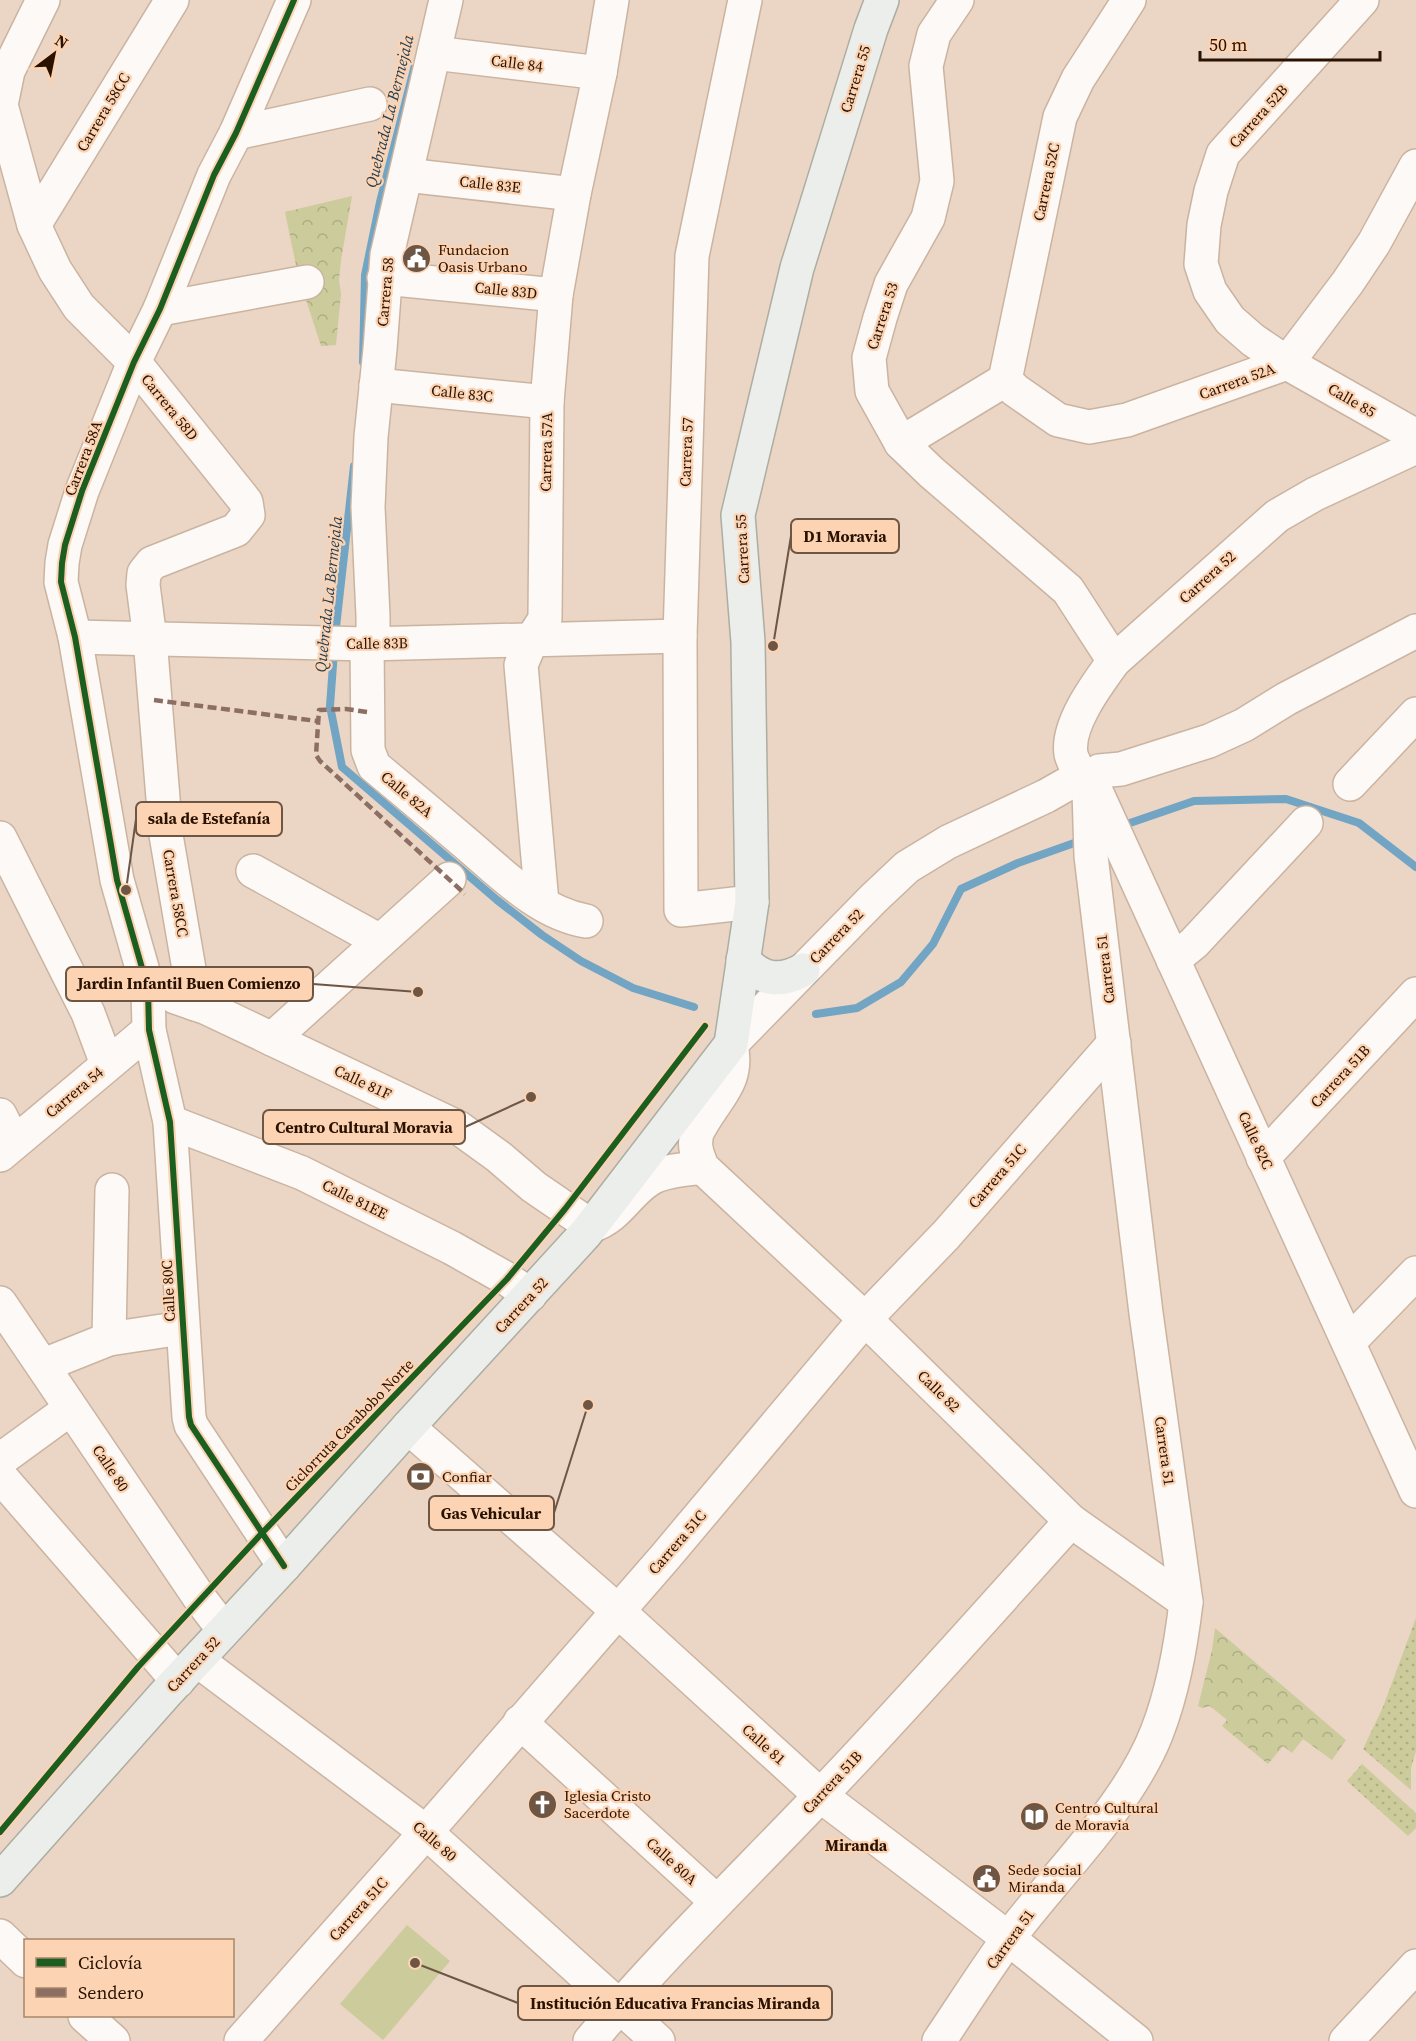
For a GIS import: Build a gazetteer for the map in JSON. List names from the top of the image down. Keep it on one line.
{"streets":{"main road":["Carrera 55","Carrera 52"],"street":["Calle 84","Carrera 58CC","Carrera 52B","Carrera 52C","Calle 83E","Calle 83D","Carrera 58","Carrera 53","Carrera 52A","Calle 83C","Calle 85","Carrera 58D","Carrera 57A","Carrera 57","Carrera 58A","Calle 83B","Calle 82A","Carrera 51","Carrera 51B","Calle 81F","Carrera 54","Calle 82C","Carrera 51C","Calle 81EE","Calle 80C","Calle 82","Calle 80","Calle 81","Calle 80A"],"cycle path":["Ciclorruta Carabobo Norte"]},"crossings":[["Calle 84","Carrera 58"],["Calle 84","Carrera 57A"],["Carrera 55","Carrera 57"],["Carrera 55","Carrera 52"],["Carrera 58CC","Carrera 58D"],["Carrera 58CC","Calle 83B"],["Carrera 58CC","Calle 81F"],["Carrera 52B","Carrera 52A"],["Carrera 52B","Calle 85"],["Carrera 52C","Carrera 52A"],["Calle 83E","Carrera 58"],["Calle 83E","Carrera 57A"],["Calle 83D","Carrera 58"],["Calle 83D","Carrera 57A"],["Carrera 58","Calle 83C"],["Carrera 58","Calle 82A"],["Carrera 53","Carrera 52"],["Carrera 52A","Calle 85"],["Calle 83C","Carrera 57A"],["Carrera 58D","Carrera 58A"],["Carrera 58D","Calle 83B"],["Carrera 57A","Calle 83B"],["Carrera 57A","Calle 82A"],["Carrera 57","Calle 83B"],["Carrera 58A","Calle 83B"],["Carrera 58A","Calle 81F"],["Carrera 58A","Calle 80C"],["Carrera 52","Carrera 51"],["Carrera 52","Calle 81F"],["Carrera 52","Calle 82C"],["Carrera 52","Calle 81EE"],["Carrera 52","Calle 80C"],["Carrera 52","Calle 80"],["Carrera 52","Calle 81"],["Calle 83B","Calle 82A"],["Carrera 51","Calle 82C"],["Carrera 51","Carrera 51C"],["Carrera 51","Calle 82"],["Carrera 51","Calle 81"],["Carrera 51B","Calle 82C"],["Carrera 51B","Calle 82"],["Carrera 51B","Calle 80"],["Carrera 51B","Calle 81"],["Carrera 51B","Calle 80A"],["Calle 81F","Calle 80C"],["Carrera 54","Calle 80C"],["Carrera 51C","Calle 82"],["Carrera 51C","Calle 80"],["Carrera 51C","Calle 81"],["Carrera 51C","Calle 80A"],["Calle 81EE","Calle 80C"]],"districts":["Miranda"],"water":["Quebrada La Bermejala"],"places":{"public building":["Fundacion Oasis Urbano","Sede social Miranda"],"other":["D1 Moravia","sala de Estefanía","Jardin Infantil Buen Comienzo","Centro Cultural Moravia","Gas Vehicular","Institución Educativa Francias Miranda"],"bank":["Confiar"],"church":["Iglesia Cristo Sacerdote"],"library":["Centro Cultural de Moravia"]},"legend":["Ciclovía","Sendero"],"scale_bar":"50 m","north":"top right"}
